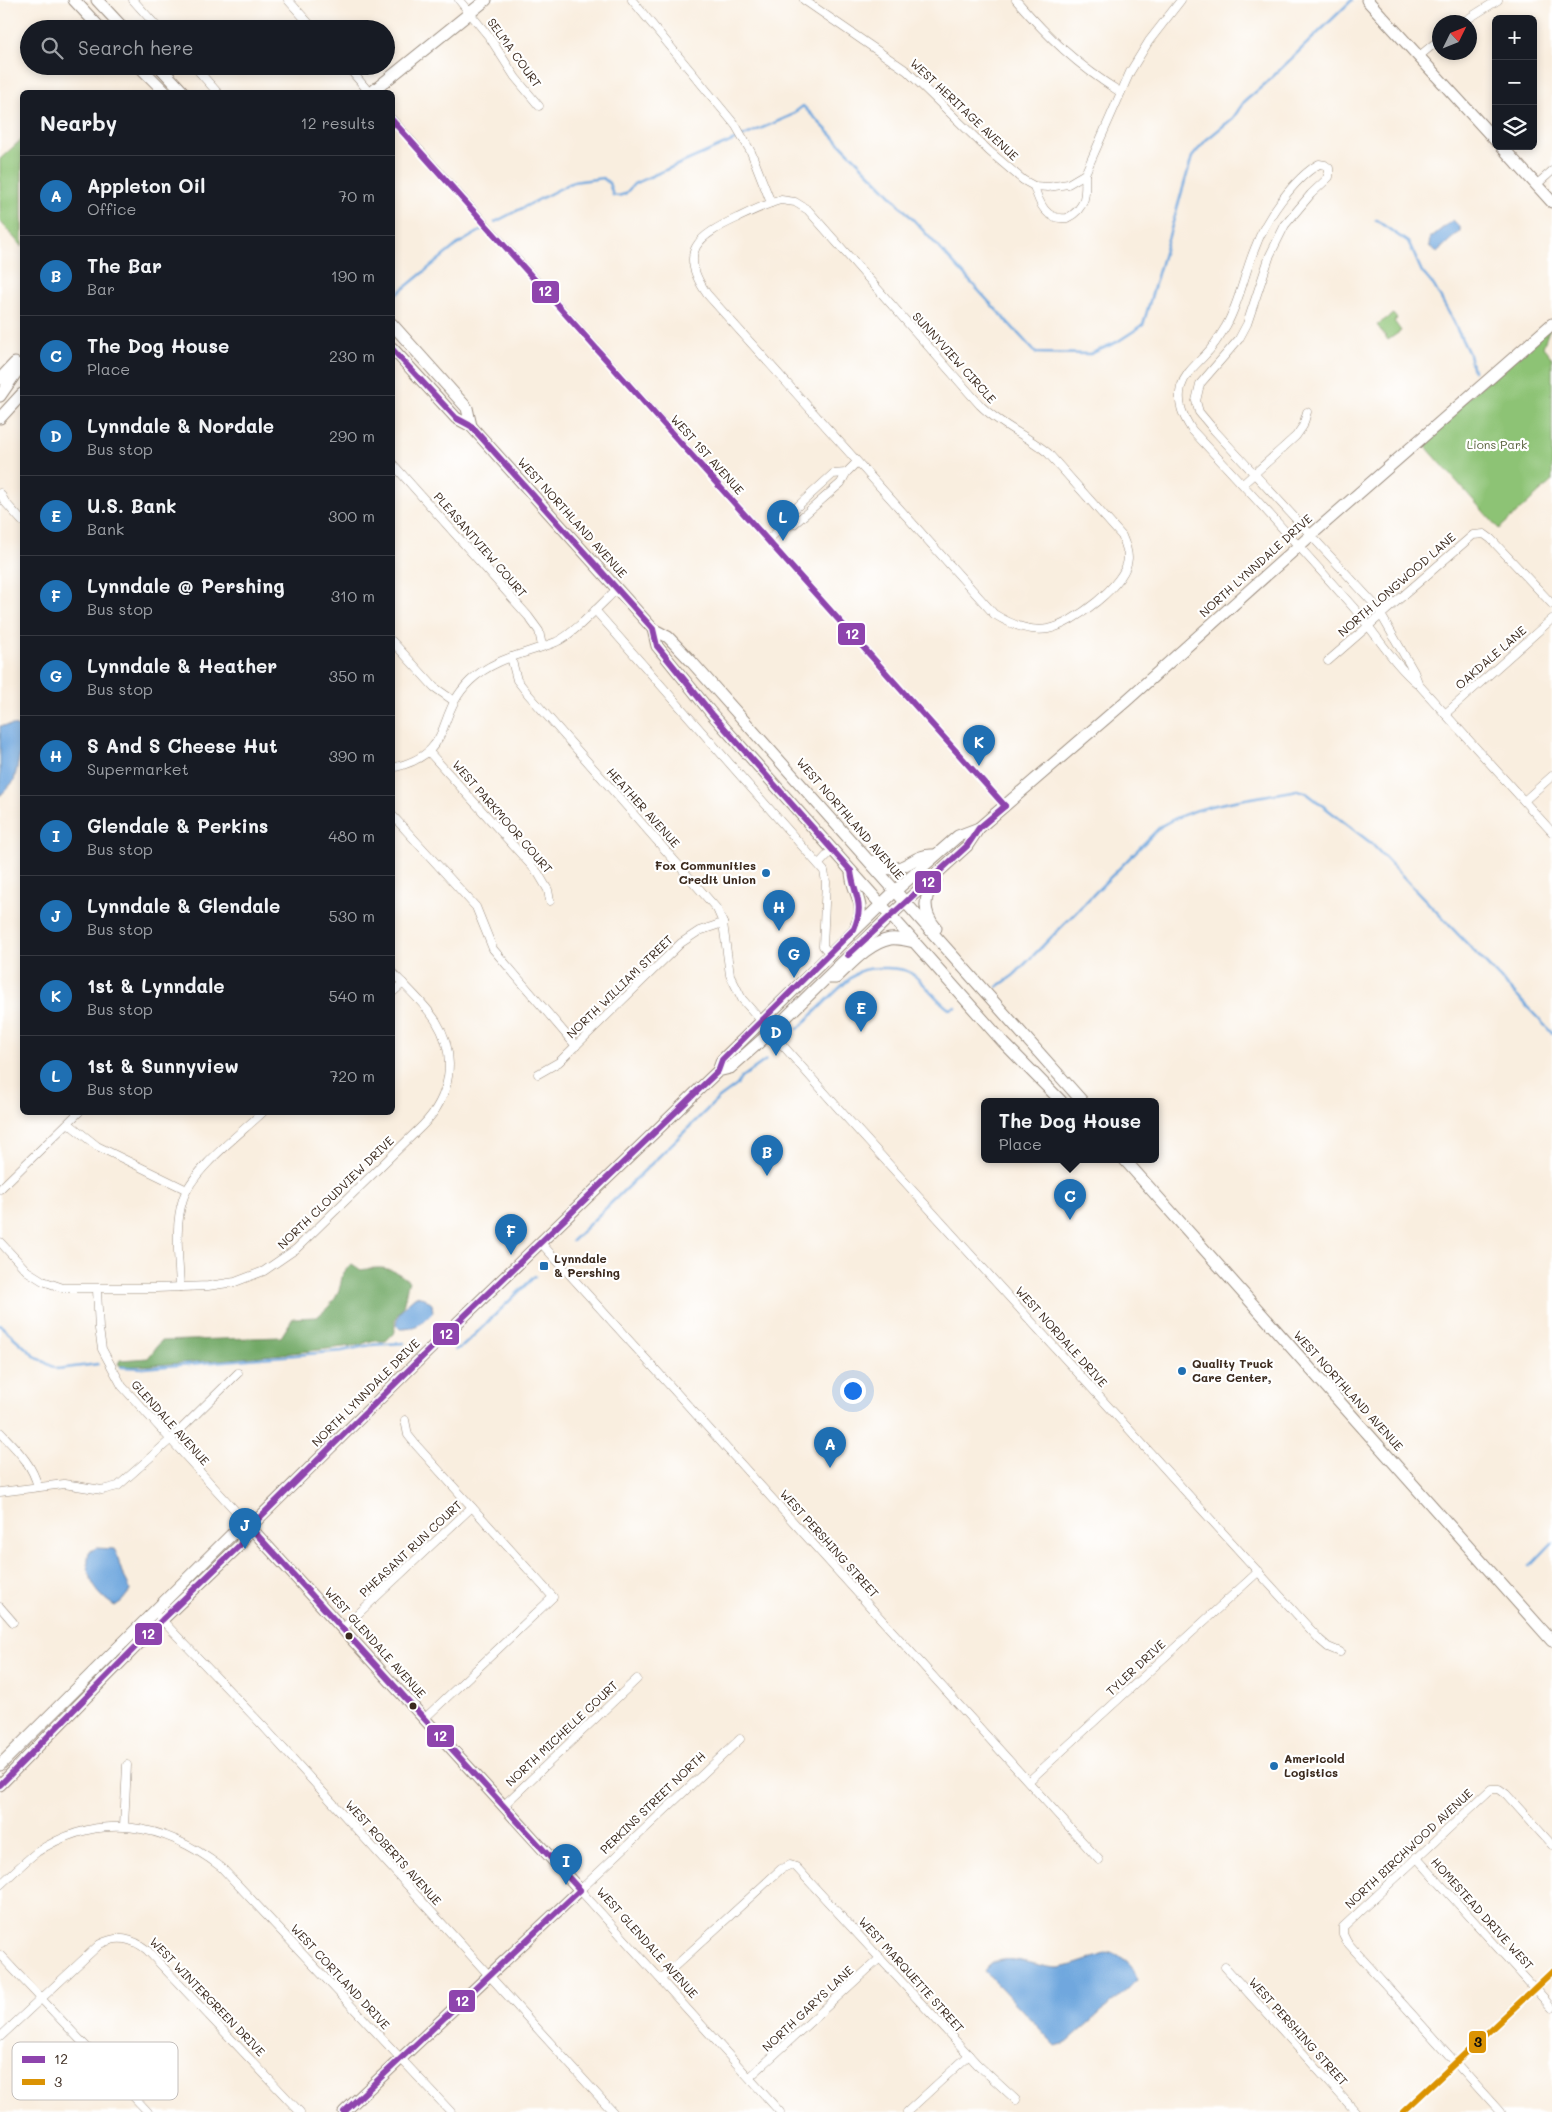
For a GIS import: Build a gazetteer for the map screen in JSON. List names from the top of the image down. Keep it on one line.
{"streets":{"main road":["WEST NORTHLAND AVENUE","NORTH LYNNDALE DRIVE","WEST GLENDALE AVENUE","PERKINS STREET NORTH"],"street":["SELMA COURT","WEST HERITAGE AVENUE","SUNNYVIEW CIRCLE","WEST 1ST AVENUE","PLEASANTVIEW COURT","NORTH LONGWOOD LANE","OAKDALE LANE","HEATHER AVENUE","WEST PARKMOOR COURT","NORTH WILLIAM STREET","NORTH CLOUDVIEW DRIVE","WEST NORDALE DRIVE","GLENDALE AVENUE","WEST PERSHING STREET","PHEASANT RUN COURT","TYLER DRIVE","NORTH MICHELLE COURT","NORTH BIRCHWOOD AVENUE","WEST ROBERTS AVENUE","HOMESTEAD DRIVE WEST","WEST MARQUETTE STREET","WEST CORTLAND DRIVE","WEST WINTERGREEN DRIVE","NORTH GARYS LANE"]},"crossings":[["WEST 1ST AVENUE","NORTH LYNNDALE DRIVE"],["WEST NORTHLAND AVENUE","NORTH LYNNDALE DRIVE"],["NORTH LYNNDALE DRIVE","HEATHER AVENUE"],["NORTH LYNNDALE DRIVE","WEST NORDALE DRIVE"],["NORTH LYNNDALE DRIVE","GLENDALE AVENUE"],["NORTH LYNNDALE DRIVE","WEST PERSHING STREET"],["NORTH LYNNDALE DRIVE","WEST GLENDALE AVENUE"],["NORTH LYNNDALE DRIVE","WEST ROBERTS AVENUE"],["HEATHER AVENUE","NORTH WILLIAM STREET"],["HEATHER AVENUE","WEST NORDALE DRIVE"],["NORTH CLOUDVIEW DRIVE","GLENDALE AVENUE"],["WEST NORDALE DRIVE","TYLER DRIVE"],["GLENDALE AVENUE","WEST GLENDALE AVENUE"],["WEST PERSHING STREET","TYLER DRIVE"],["PHEASANT RUN COURT","WEST GLENDALE AVENUE"],["WEST GLENDALE AVENUE","NORTH MICHELLE COURT"],["WEST GLENDALE AVENUE","PERKINS STREET NORTH"],["WEST GLENDALE AVENUE","WEST MARQUETTE STREET"],["WEST GLENDALE AVENUE","NORTH GARYS LANE"],["PERKINS STREET NORTH","WEST ROBERTS AVENUE"],["PERKINS STREET NORTH","WEST CORTLAND DRIVE"],["NORTH BIRCHWOOD AVENUE","HOMESTEAD DRIVE WEST"],["WEST MARQUETTE STREET","NORTH GARYS LANE"]],"parks":["Lions Park"],"places":{"other":["Fox Communities Credit Union","Quality Truck Care Center,","Americold Logistics"],"transit":["Lynndale & Pershing"]},"lines":["transit line 12","transit line 3"],"legend":["12","3"],"north":"top right","page":{"map_buttons":["+","−"],"search":"Search here","heading":["Nearby","12 results"],"list":[{"mark":"A","name":"Appleton Oil","note":"Office","value":"70 m"},{"mark":"B","name":"The Bar","note":"Bar","value":"190 m"},{"mark":"C","name":"The Dog House","note":"Place","value":"230 m"},{"mark":"D","name":"Lynndale & Nordale","note":"Bus stop","value":"290 m"},{"mark":"E","name":"U.S. Bank","note":"Bank","value":"300 m"},{"mark":"F","name":"Lynndale @ Pershing","note":"Bus stop","value":"310 m"},{"mark":"G","name":"Lynndale & Heather","note":"Bus stop","value":"350 m"},{"mark":"H","name":"S And S Cheese Hut","note":"Supermarket","value":"390 m"},{"mark":"I","name":"Glendale & Perkins","note":"Bus stop","value":"480 m"},{"mark":"J","name":"Lynndale & Glendale","note":"Bus stop","value":"530 m"},{"mark":"K","name":"1st & Lynndale","note":"Bus stop","value":"540 m"},{"mark":"L","name":"1st & Sunnyview","note":"Bus stop","value":"720 m"}],"pins":["L","K","H","G","E","D","B","C","F","A","J","I"],"popup":["The Dog House","Place"]}}
